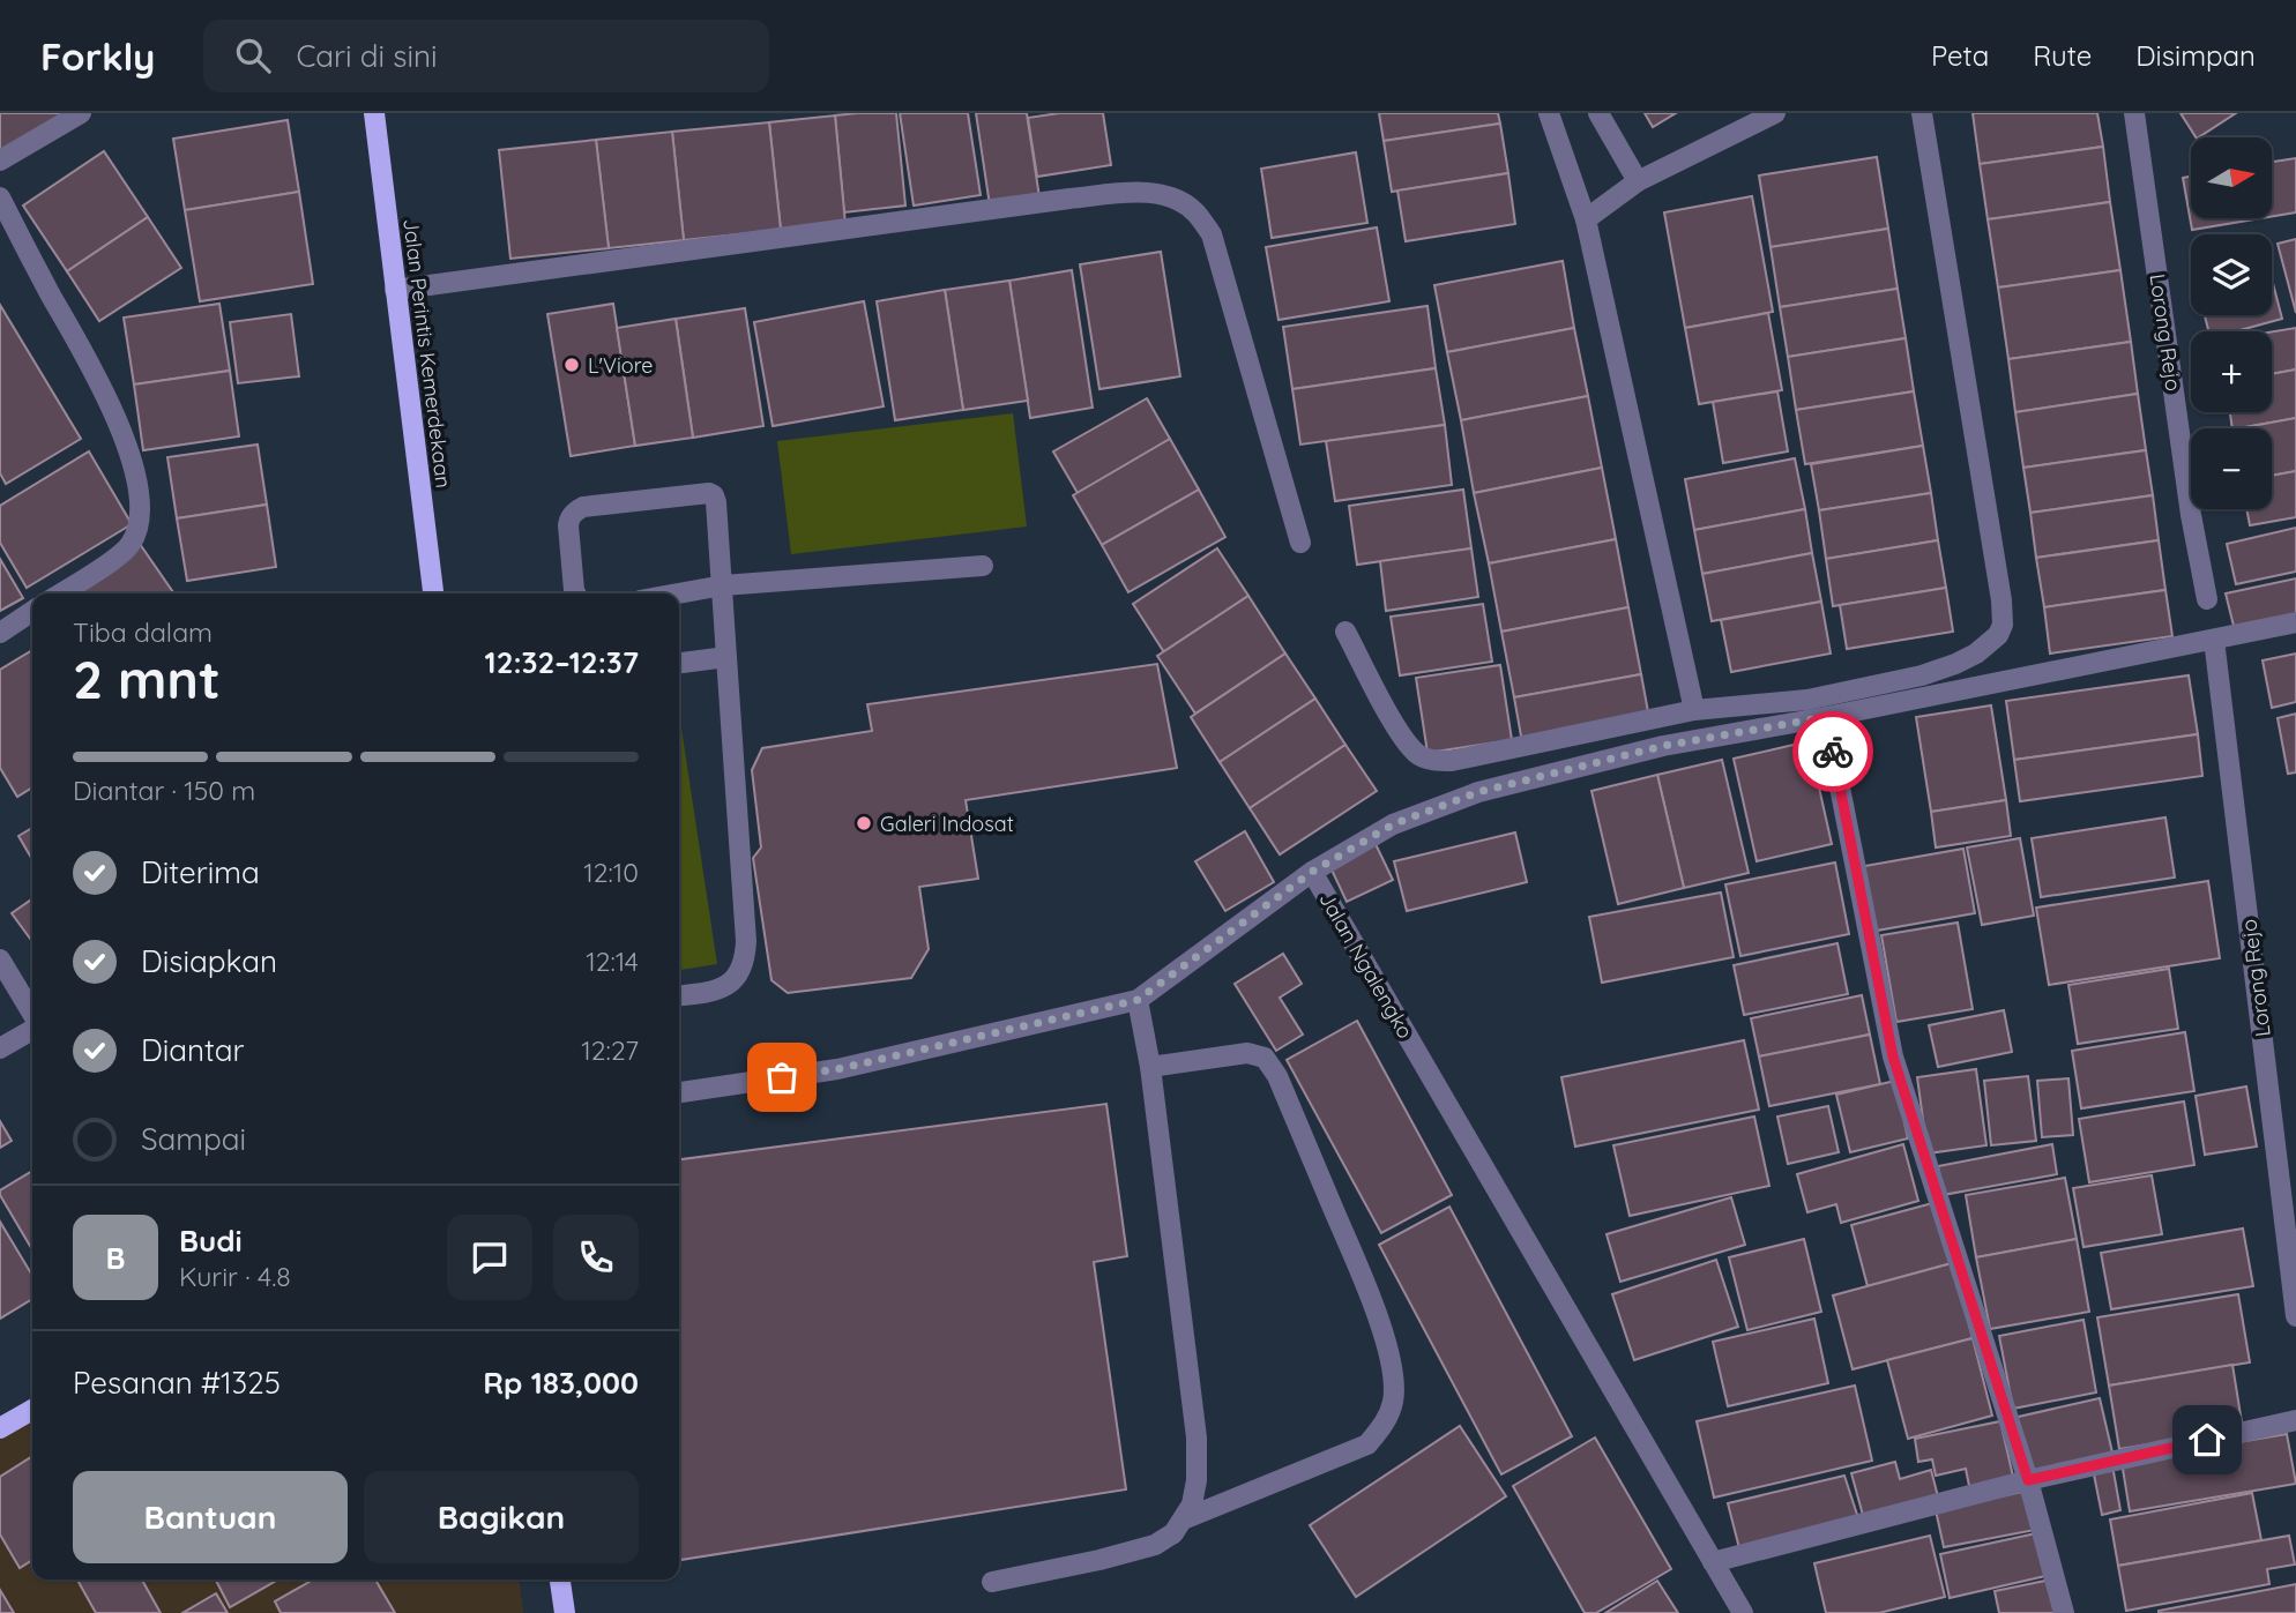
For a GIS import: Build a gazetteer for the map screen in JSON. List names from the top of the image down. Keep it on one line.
{"streets":{"main road":["Jalan Perintis Kemerdekaan"],"street":["Lorong Rejo","Jalan Ngalengko"]},"places":["L'Viore","Galeri Indosat"],"north":"right","page":{"header":"Forkly","search":"Cari di sini","nav":["Peta","Rute","Disimpan"],"map_buttons":["+","−"],"heading":["2 mnt","Tiba dalam","12:32–12:37"],"panel":["Budi","Kurir · 4.8","Pesanan #1325","Rp 183,000"],"bar":"Diantar · 150 m","list":[["Diterima","12:10"],["Disiapkan","12:14"],["Diantar","12:27"],"Sampai"],"round":"B","buttons":["Bantuan","Bagikan"]}}
